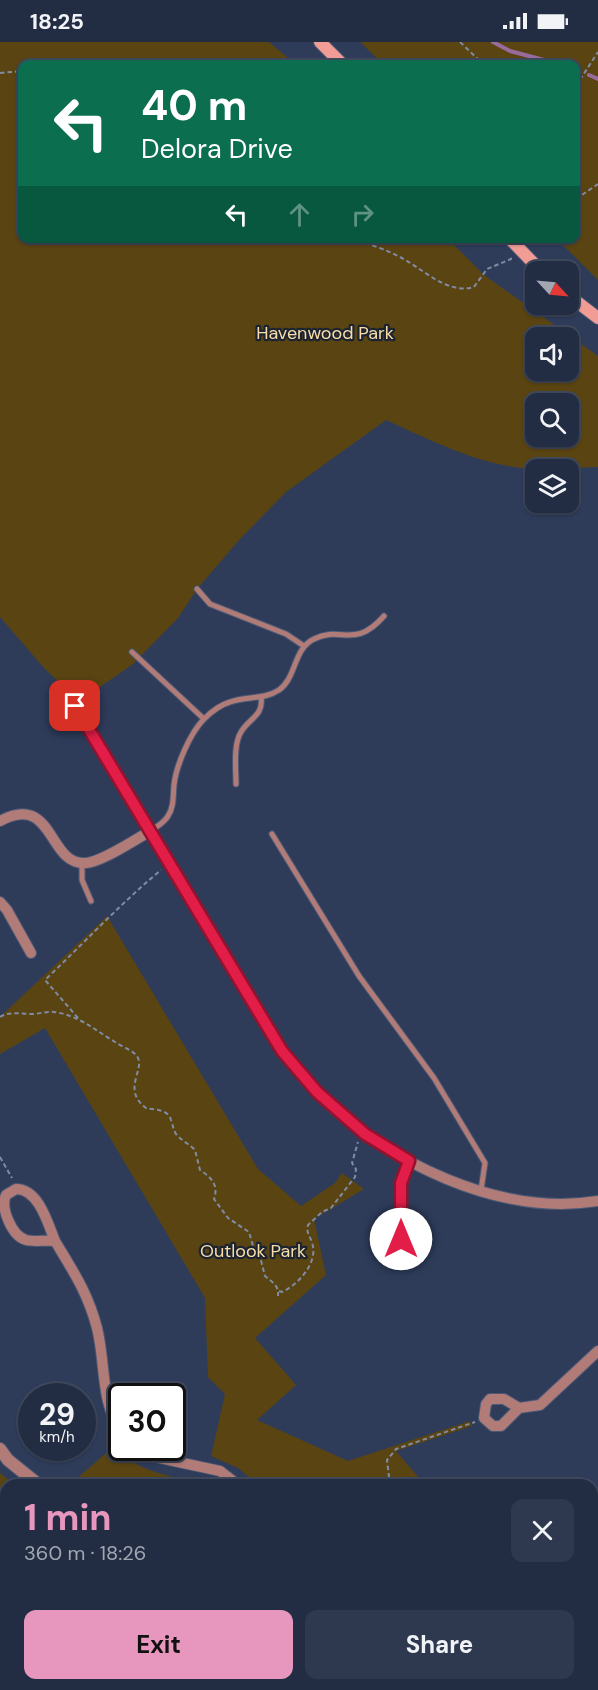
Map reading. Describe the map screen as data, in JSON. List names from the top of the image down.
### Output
{
  "parks": ["Havenwood Park", "Outlook Park"],
  "north": "bottom right",
  "page": {
    "status": "18:25",
    "turn": ["40 m", "Delora Drive"],
    "speed": "29 km/h",
    "limit": "30",
    "heading": ["1 min", "360 m · 18:26"],
    "buttons": ["Exit", "Share"]
  }
}
